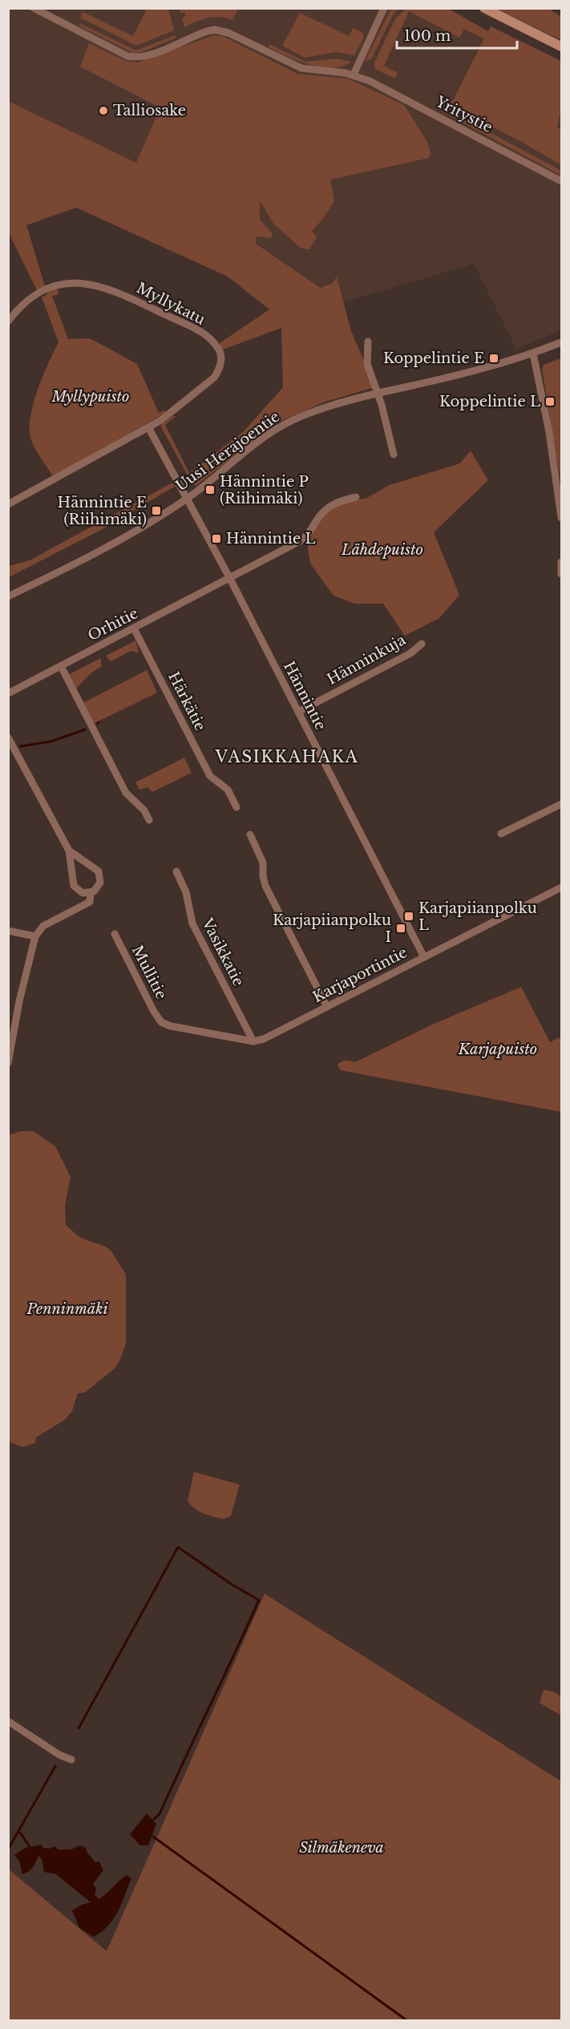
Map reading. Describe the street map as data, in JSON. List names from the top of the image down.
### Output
{
  "streets": {
    "street": [
      "Yritystie",
      "Myllykatu",
      "Uusi Herajoentie",
      "Orhitie",
      "Hänninkuja",
      "Hännintie",
      "Härkätie",
      "Vasikkatie",
      "Mullitie",
      "Karjaportintie"
    ]
  },
  "crossings": [
    ["Uusi Herajoentie", "Hännintie"],
    ["Orhitie", "Hännintie"],
    ["Orhitie", "Härkätie"],
    ["Hänninkuja", "Hännintie"],
    ["Hännintie", "Karjaportintie"],
    ["Vasikkatie", "Mullitie"],
    ["Vasikkatie", "Karjaportintie"],
    ["Mullitie", "Karjaportintie"]
  ],
  "districts": ["VASIKKAHAKA"],
  "parks": [
    "Myllypuisto",
    "Lähdepuisto",
    "Karjapuisto",
    "Penninmäki",
    "Silmäkeneva"
  ],
  "places": {
    "other": ["Talliosake"],
    "transit": [
      "Koppelintie E",
      "Koppelintie L",
      "Hännintie P (Riihimäki)",
      "Hännintie E (Riihimäki)",
      "Hännintie L",
      "Karjapiianpolku L",
      "Karjapiianpolku I"
    ]
  },
  "scale_bar": "100 m"
}
